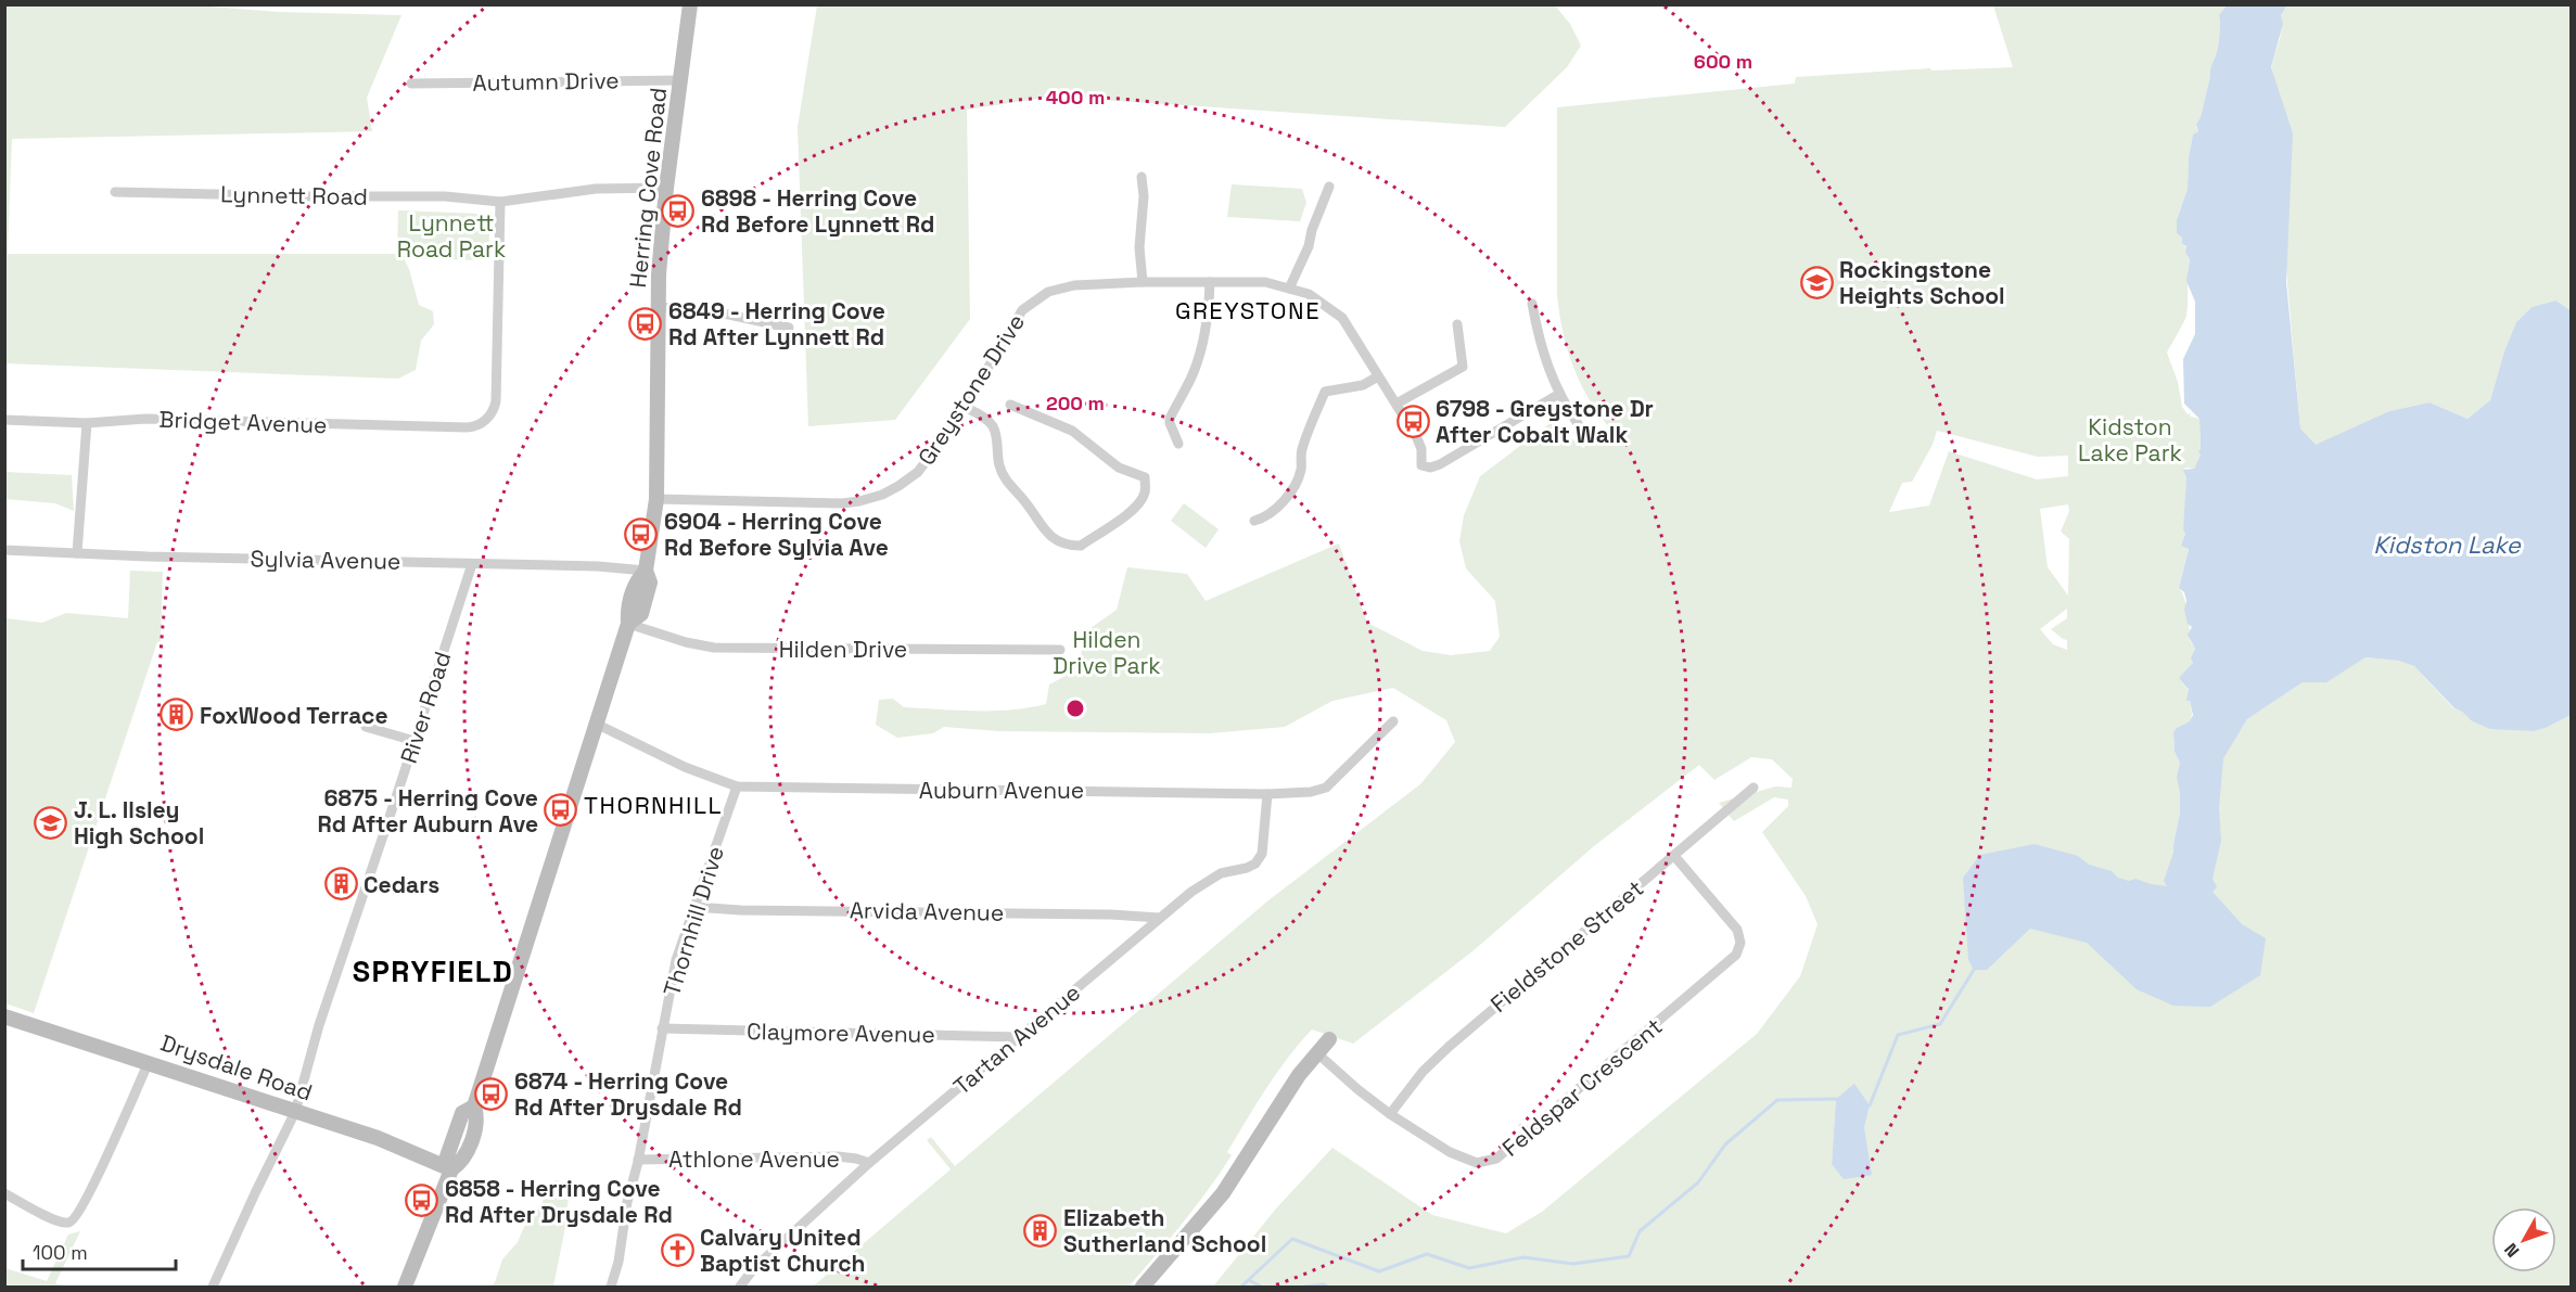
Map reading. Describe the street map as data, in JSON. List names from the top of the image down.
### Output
{
  "streets": {
    "main road": ["Herring Cove Road", "Drysdale Road"],
    "street": [
      "Autumn Drive",
      "Lynnett Road",
      "Greystone Drive",
      "Bridget Avenue",
      "Sylvia Avenue",
      "Hilden Drive",
      "River Road",
      "Auburn Avenue",
      "Arvida Avenue",
      "Thornhill Drive",
      "Fieldstone Street",
      "Claymore Avenue",
      "Tartan Avenue",
      "Feldspar Crescent",
      "Athlone Avenue"
    ]
  },
  "crossings": [
    ["Autumn Drive", "Herring Cove Road"],
    ["Herring Cove Road", "Lynnett Road"],
    ["Herring Cove Road", "Greystone Drive"],
    ["Herring Cove Road", "Sylvia Avenue"],
    ["Herring Cove Road", "Hilden Drive"],
    ["Herring Cove Road", "Auburn Avenue"],
    ["Herring Cove Road", "Drysdale Road"],
    ["Lynnett Road", "Bridget Avenue"],
    ["Sylvia Avenue", "River Road"],
    ["River Road", "Drysdale Road"],
    ["Auburn Avenue", "Thornhill Drive"],
    ["Auburn Avenue", "Tartan Avenue"],
    ["Arvida Avenue", "Thornhill Drive"],
    ["Arvida Avenue", "Tartan Avenue"],
    ["Thornhill Drive", "Claymore Avenue"],
    ["Thornhill Drive", "Athlone Avenue"],
    ["Fieldstone Street", "Feldspar Crescent"],
    ["Claymore Avenue", "Tartan Avenue"],
    ["Tartan Avenue", "Athlone Avenue"]
  ],
  "districts": ["GREYSTONE", "THORNHILL", "SPRYFIELD"],
  "water": ["Kidston Lake"],
  "parks": ["Lynnett Road Park", "Kidston Lake Park", "Hilden Drive Park"],
  "places": {
    "bus stop": [
      "6898 - Herring Cove Rd Before Lynnett Rd",
      "6849 - Herring Cove Rd After Lynnett Rd",
      "6798 - Greystone Dr After Cobalt Walk",
      "6904 - Herring Cove Rd Before Sylvia Ave",
      "6875 - Herring Cove Rd After Auburn Ave",
      "6874 - Herring Cove Rd After Drysdale Rd",
      "6858 - Herring Cove Rd After Drysdale Rd"
    ],
    "school or university": ["Rockingstone Heights School", "J. L. Ilsley High School"],
    "building": ["FoxWood Terrace", "Cedars", "Elizabeth Sutherland School"],
    "church": ["Calvary United Baptist Church"]
  },
  "scale_bar": "100 m",
  "north": "bottom left",
  "rings": ["600 m", "400 m", "200 m"]
}
